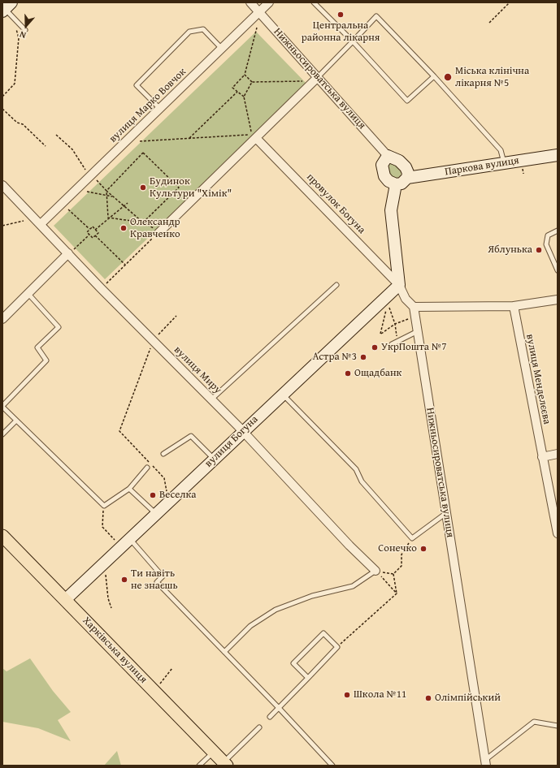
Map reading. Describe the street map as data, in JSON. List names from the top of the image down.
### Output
{
  "streets": {
    "main road": [
      "Нижньосироватська вулиця",
      "Паркова вулиця",
      "вулиця Богуна",
      "Харківська вулиця"
    ],
    "street": [
      "вулиця Марко Вовчок",
      "провулок Богуна",
      "вулиця Миру",
      "вулиця Менделєєва"
    ]
  },
  "crossings": [
    ["Нижньосироватська вулиця", "вулиця Марко Вовчок"],
    ["Нижньосироватська вулиця", "Паркова вулиця"],
    ["вулиця Марко Вовчок", "вулиця Миру"],
    ["провулок Богуна", "вулиця Богуна"],
    ["вулиця Миру", "вулиця Богуна"],
    ["вулиця Богуна", "Харківська вулиця"]
  ],
  "places": [
    "Центральна районна лікарня",
    "Міська клінічна лікарня №5",
    "Будинок Культури \"Хімік\"",
    "Олександр Кравченко",
    "Яблунька",
    "УкрПошта №7",
    "Астра №3",
    "Ощадбанк",
    "Веселка",
    "Сонечко",
    "Ти навіть не знаєшь",
    "Школа №11",
    "Олімпійський"
  ],
  "north": "bottom"
}
